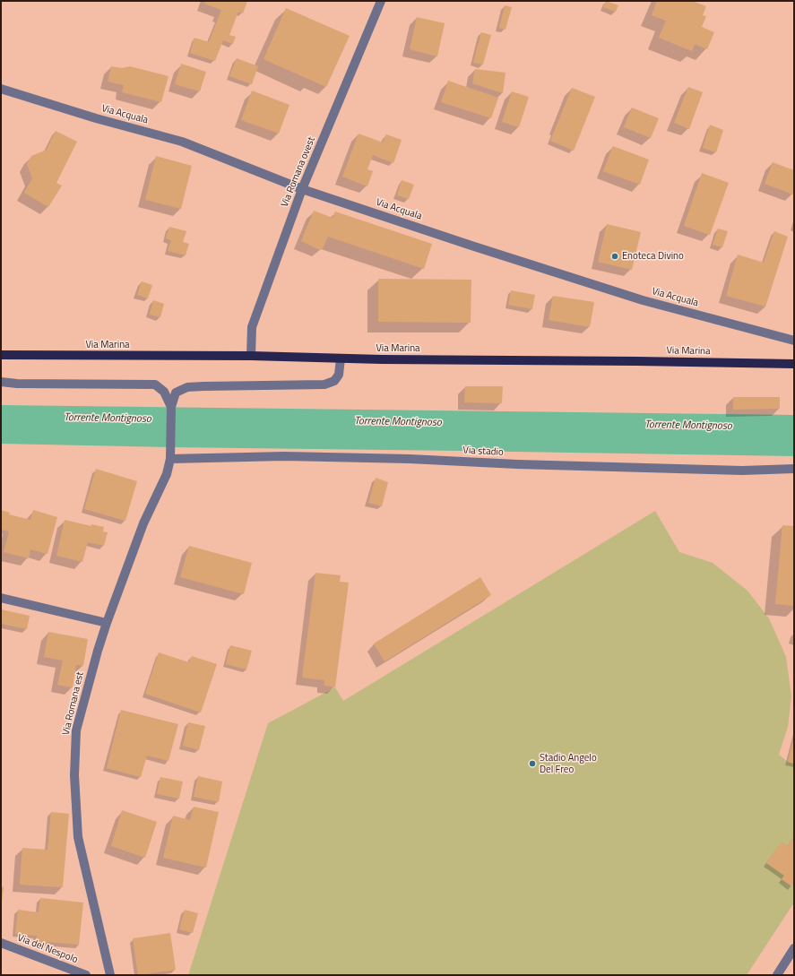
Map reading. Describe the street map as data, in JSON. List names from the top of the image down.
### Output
{
  "streets": {
    "main road": ["Via Marina"],
    "street": [
      "Via Acquala",
      "Via Romana ovest",
      "Via stadio",
      "Via Romana est",
      "Via del Nespolo"
    ]
  },
  "crossings": [
    ["Via Acquala", "Via Romana ovest"],
    ["Via Romana ovest", "Via Marina"],
    ["Via stadio", "Via Romana est"]
  ],
  "water": ["Torrente Montignoso"],
  "places": ["Enoteca Divino", "Stadio Angelo Del Freo"]
}
